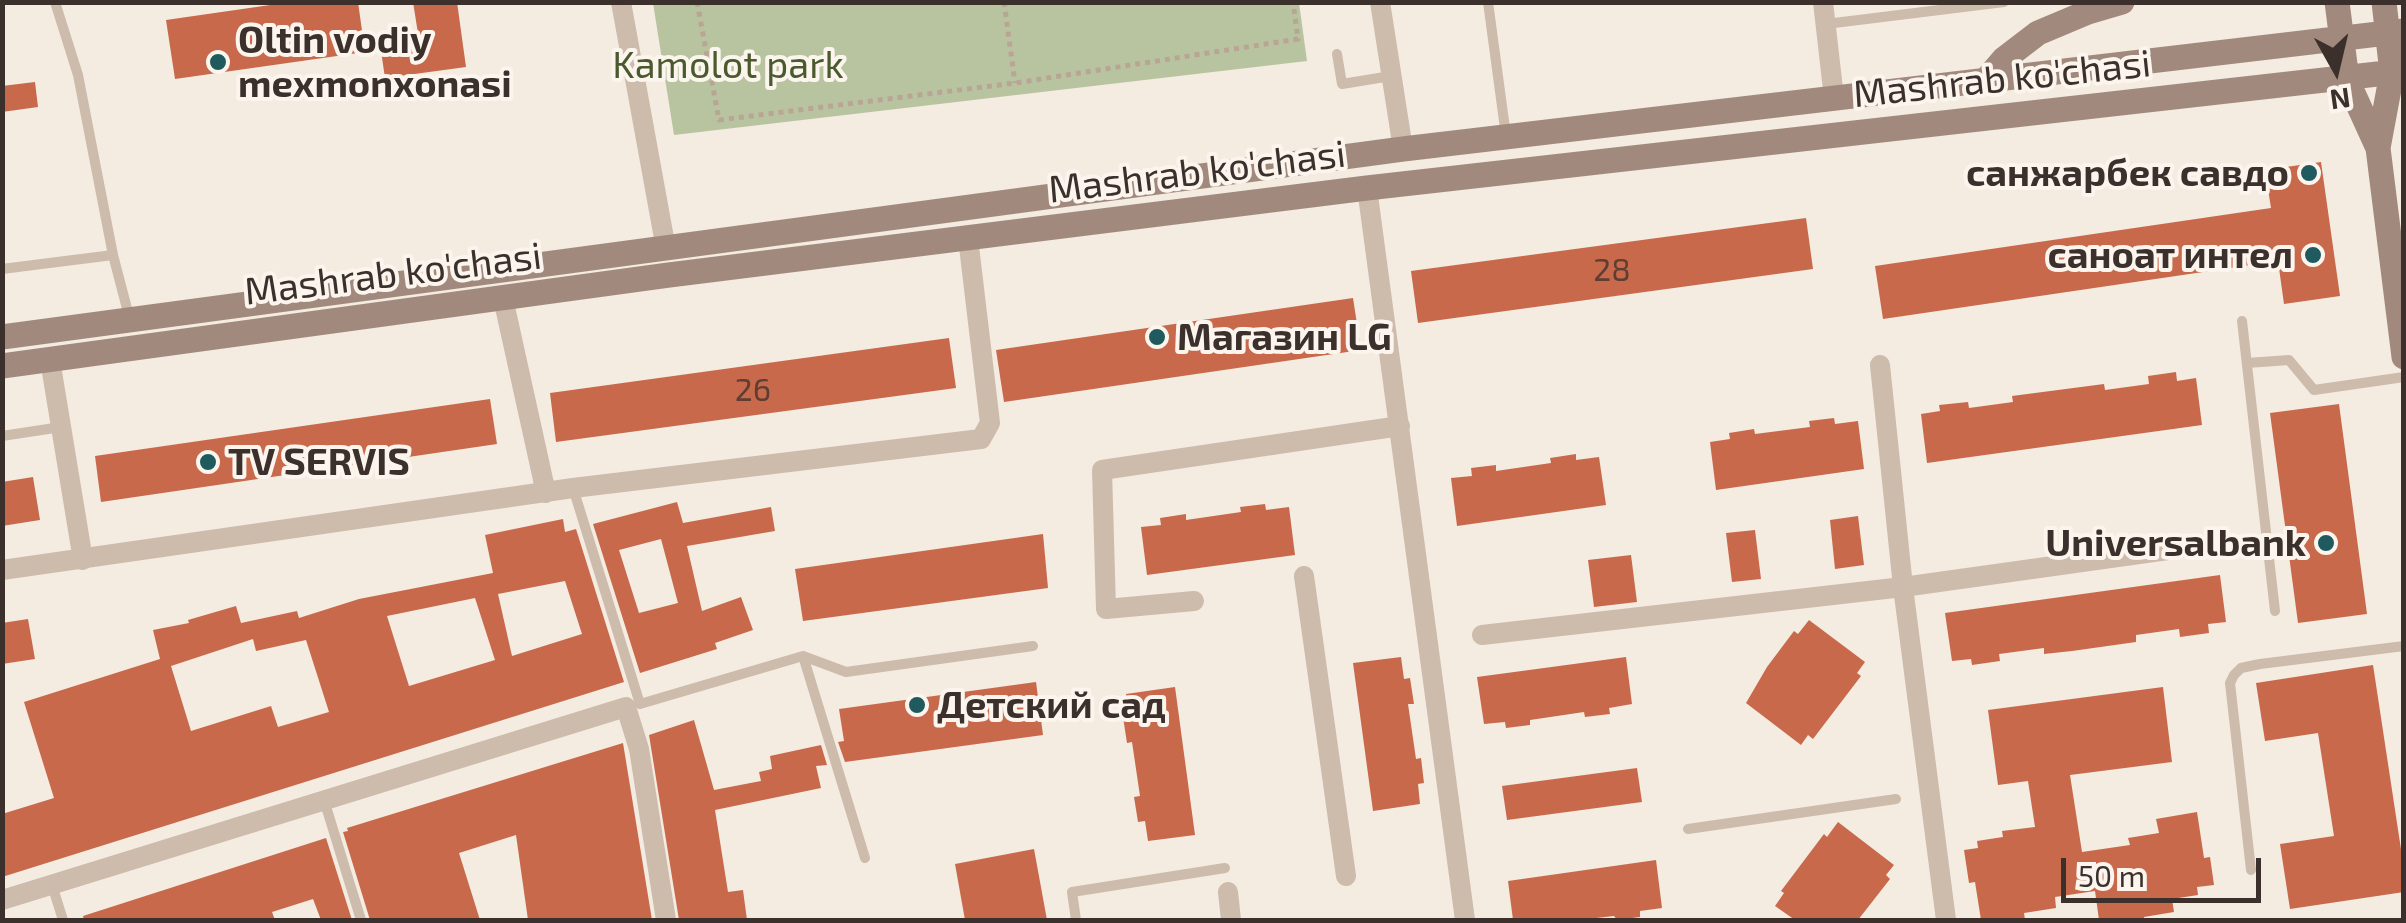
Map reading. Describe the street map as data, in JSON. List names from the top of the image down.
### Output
{
  "streets": {
    "main road": ["Mashrab ko'chasi"]
  },
  "parks": ["Kamolot park"],
  "places": [
    "Oltin vodiy mexmonxonasi",
    "санжарбек савдо",
    "саноат интел",
    "Магазин LG",
    "TV SERVIS",
    "Universalbank",
    "Детский сад"
  ],
  "house_numbers": ["28", "26"],
  "scale_bar": "50 m",
  "north": "bottom"
}
